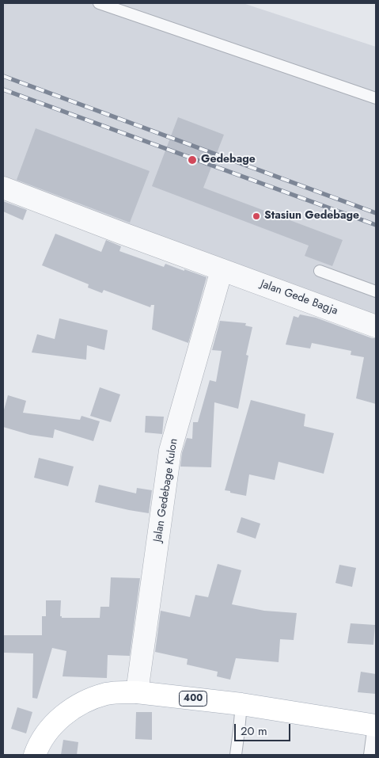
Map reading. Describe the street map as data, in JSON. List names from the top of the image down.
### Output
{
  "streets": {
    "main road": ["400"],
    "street": ["Jalan Gede Bagja", "Jalan Gedebage Kulon"]
  },
  "crossings": [
    ["Jalan Gede Bagja", "Jalan Gedebage Kulon"],
    ["Jalan Gedebage Kulon", "400"]
  ],
  "places": ["Gedebage", "Stasiun Gedebage"],
  "scale_bar": "20 m"
}
